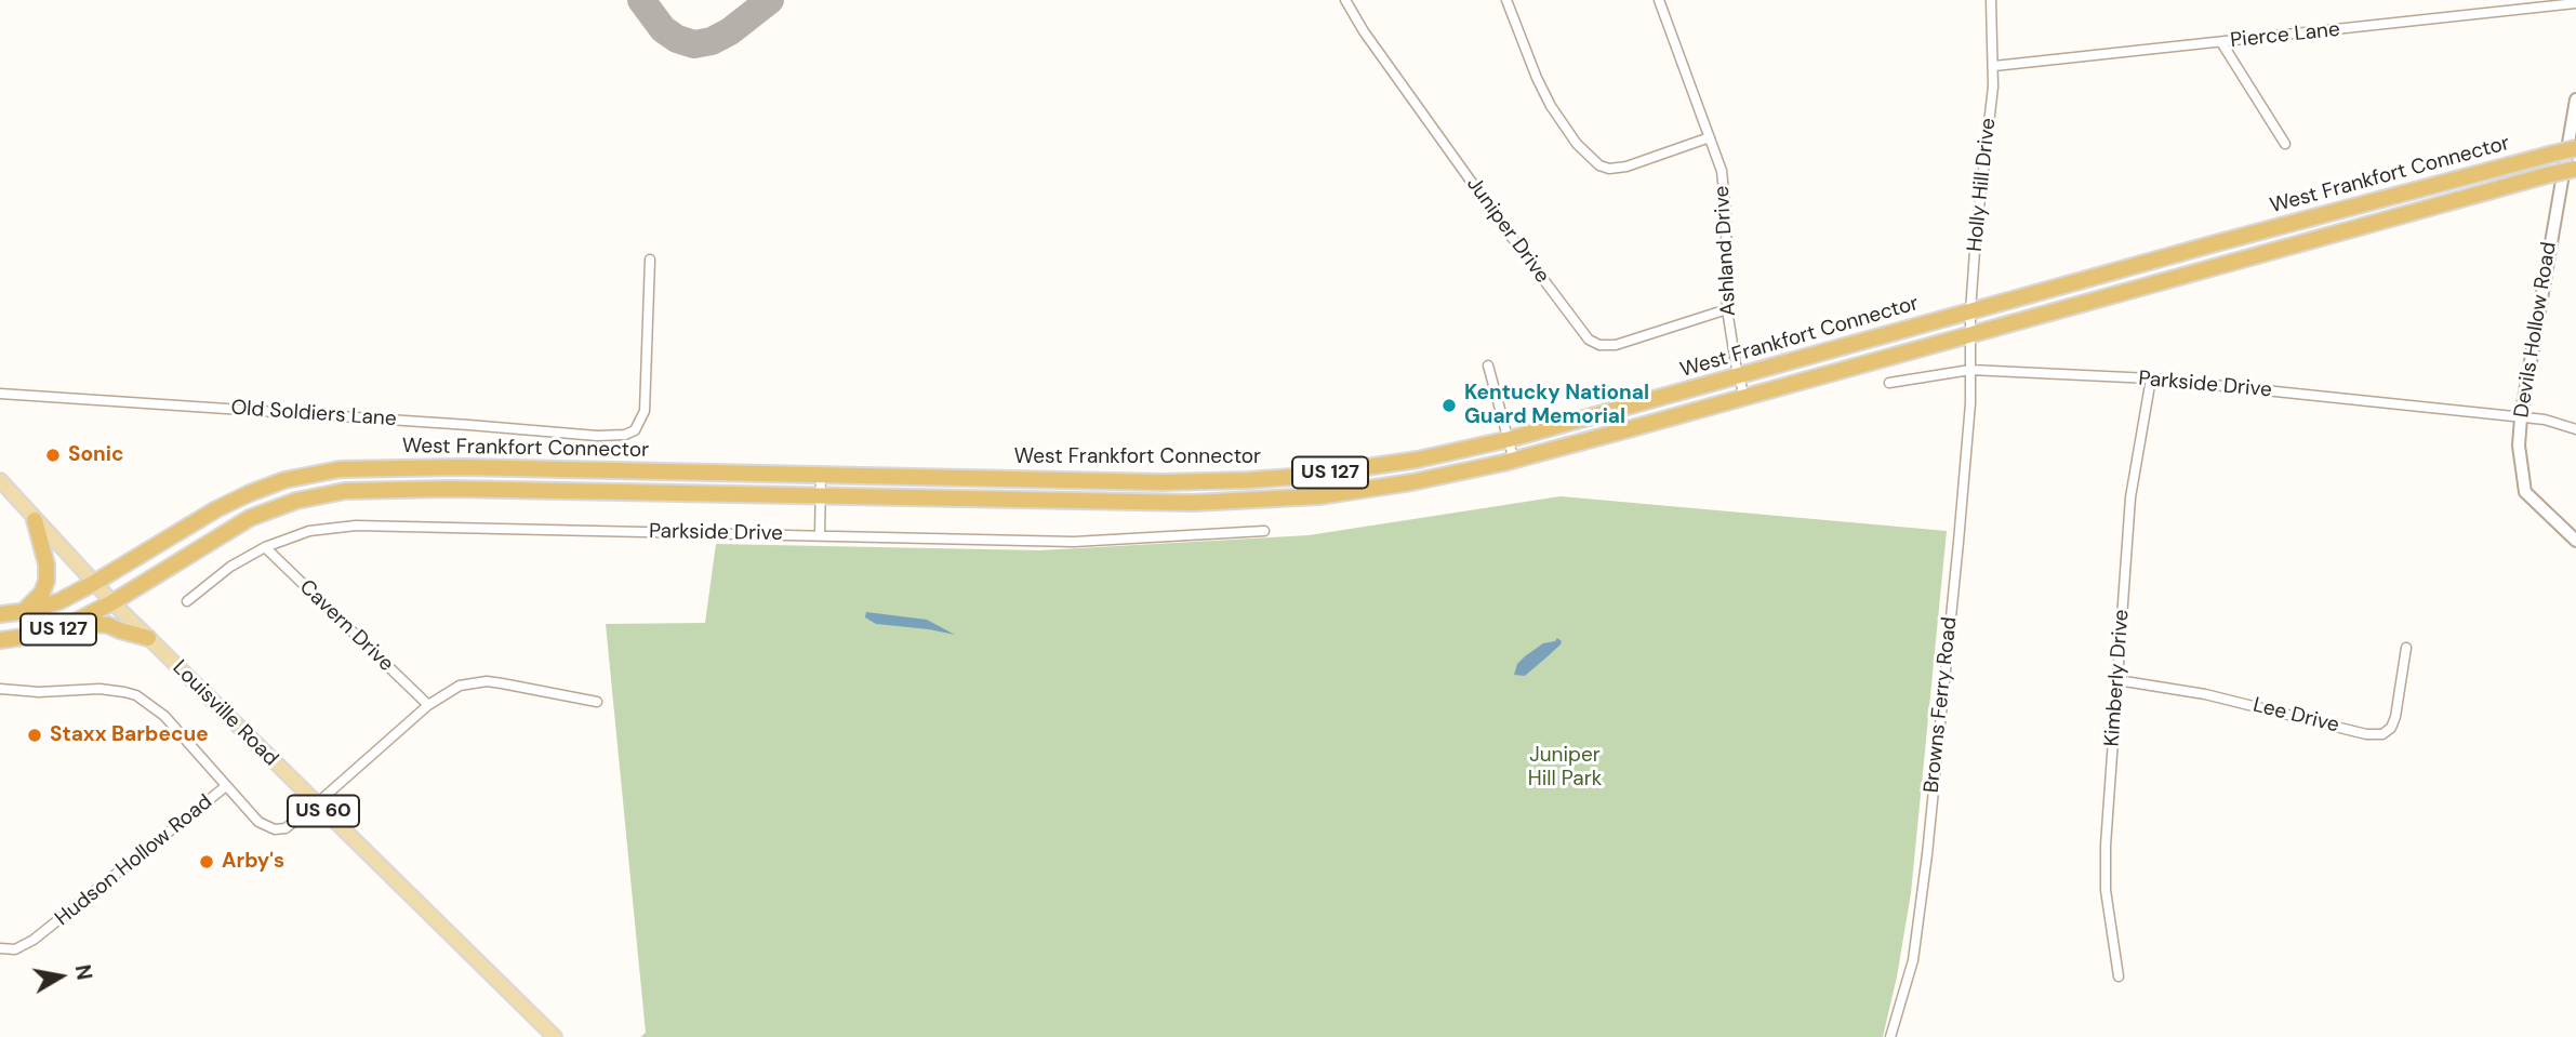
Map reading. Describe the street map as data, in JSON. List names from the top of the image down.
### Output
{
  "streets": {
    "highway": ["West Frankfort Connector", "US 127"],
    "main road": ["Devils Hollow Road", "Louisville Road", "US 60"],
    "street": [
      "Pierce Lane",
      "Holly Hill Drive",
      "Juniper Drive",
      "Ashland Drive",
      "Parkside Drive",
      "Old Soldiers Lane",
      "Cavern Drive",
      "Kimberly Drive",
      "Browns Ferry Road",
      "Lee Drive",
      "Hudson Hollow Road"
    ]
  },
  "crossings": [
    ["Pierce Lane", "Holly Hill Drive"],
    ["West Frankfort Connector", "Holly Hill Drive"],
    ["West Frankfort Connector", "Ashland Drive"],
    ["West Frankfort Connector", "US 127"],
    ["West Frankfort Connector", "Louisville Road"],
    ["Holly Hill Drive", "Parkside Drive"],
    ["Holly Hill Drive", "Browns Ferry Road"],
    ["Juniper Drive", "Ashland Drive"],
    ["Devils Hollow Road", "Parkside Drive"],
    ["Parkside Drive", "Cavern Drive"],
    ["Parkside Drive", "Kimberly Drive"],
    ["Parkside Drive", "Browns Ferry Road"],
    ["US 127", "Louisville Road"],
    ["Kimberly Drive", "Lee Drive"]
  ],
  "parks": ["Juniper Hill Park"],
  "places": [
    "Kentucky National Guard Memorial",
    "Sonic",
    "Staxx Barbecue",
    "Arby's"
  ],
  "north": "right"
}
